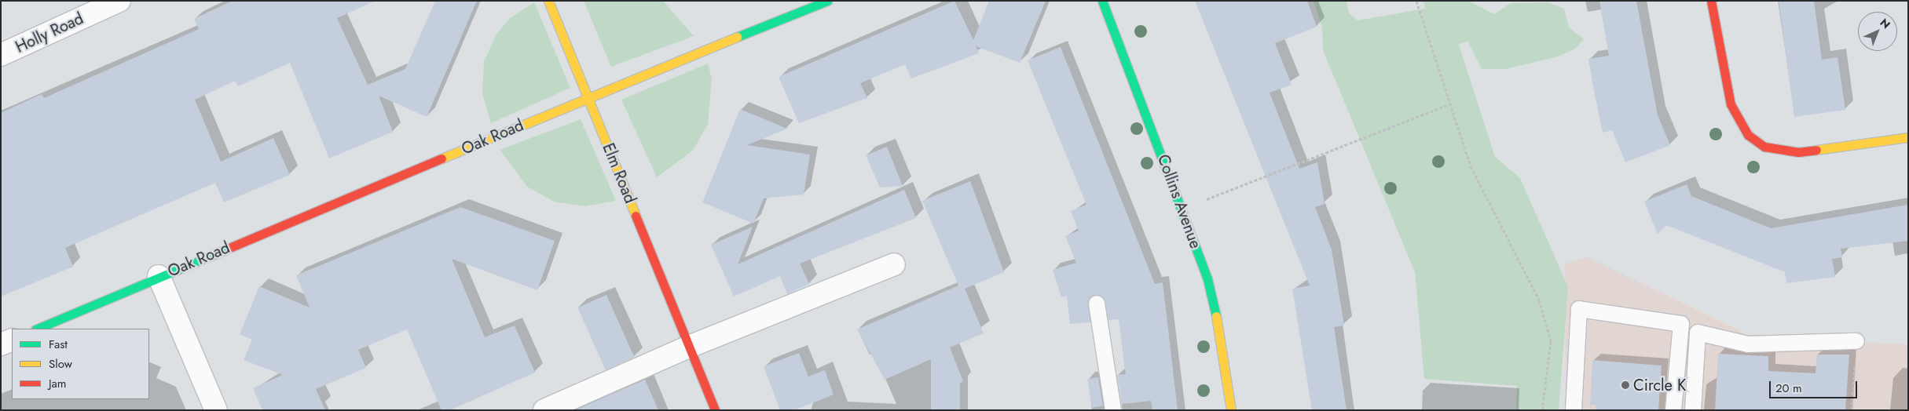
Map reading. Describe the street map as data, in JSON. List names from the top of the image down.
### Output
{
  "streets": {
    "street": [
      "Holly Road",
      "Oak Road",
      "Elm Road",
      "Collins Avenue"
    ]
  },
  "crossings": [
    ["Oak Road", "Elm Road"]
  ],
  "places": ["Circle K"],
  "legend": ["Fast", "Slow", "Jam"],
  "scale_bar": "20 m",
  "north": "top right"
}
